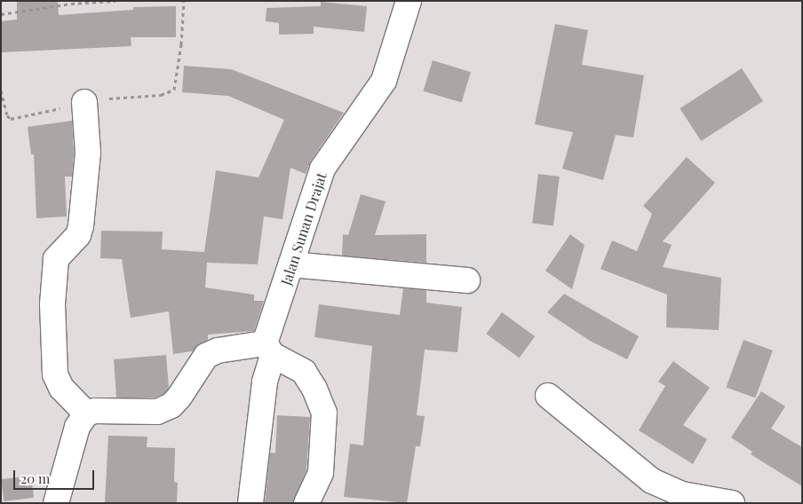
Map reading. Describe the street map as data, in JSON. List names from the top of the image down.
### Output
{
  "streets": {
    "street": ["Jalan Sunan Drajat"]
  },
  "scale_bar": "20 m"
}
